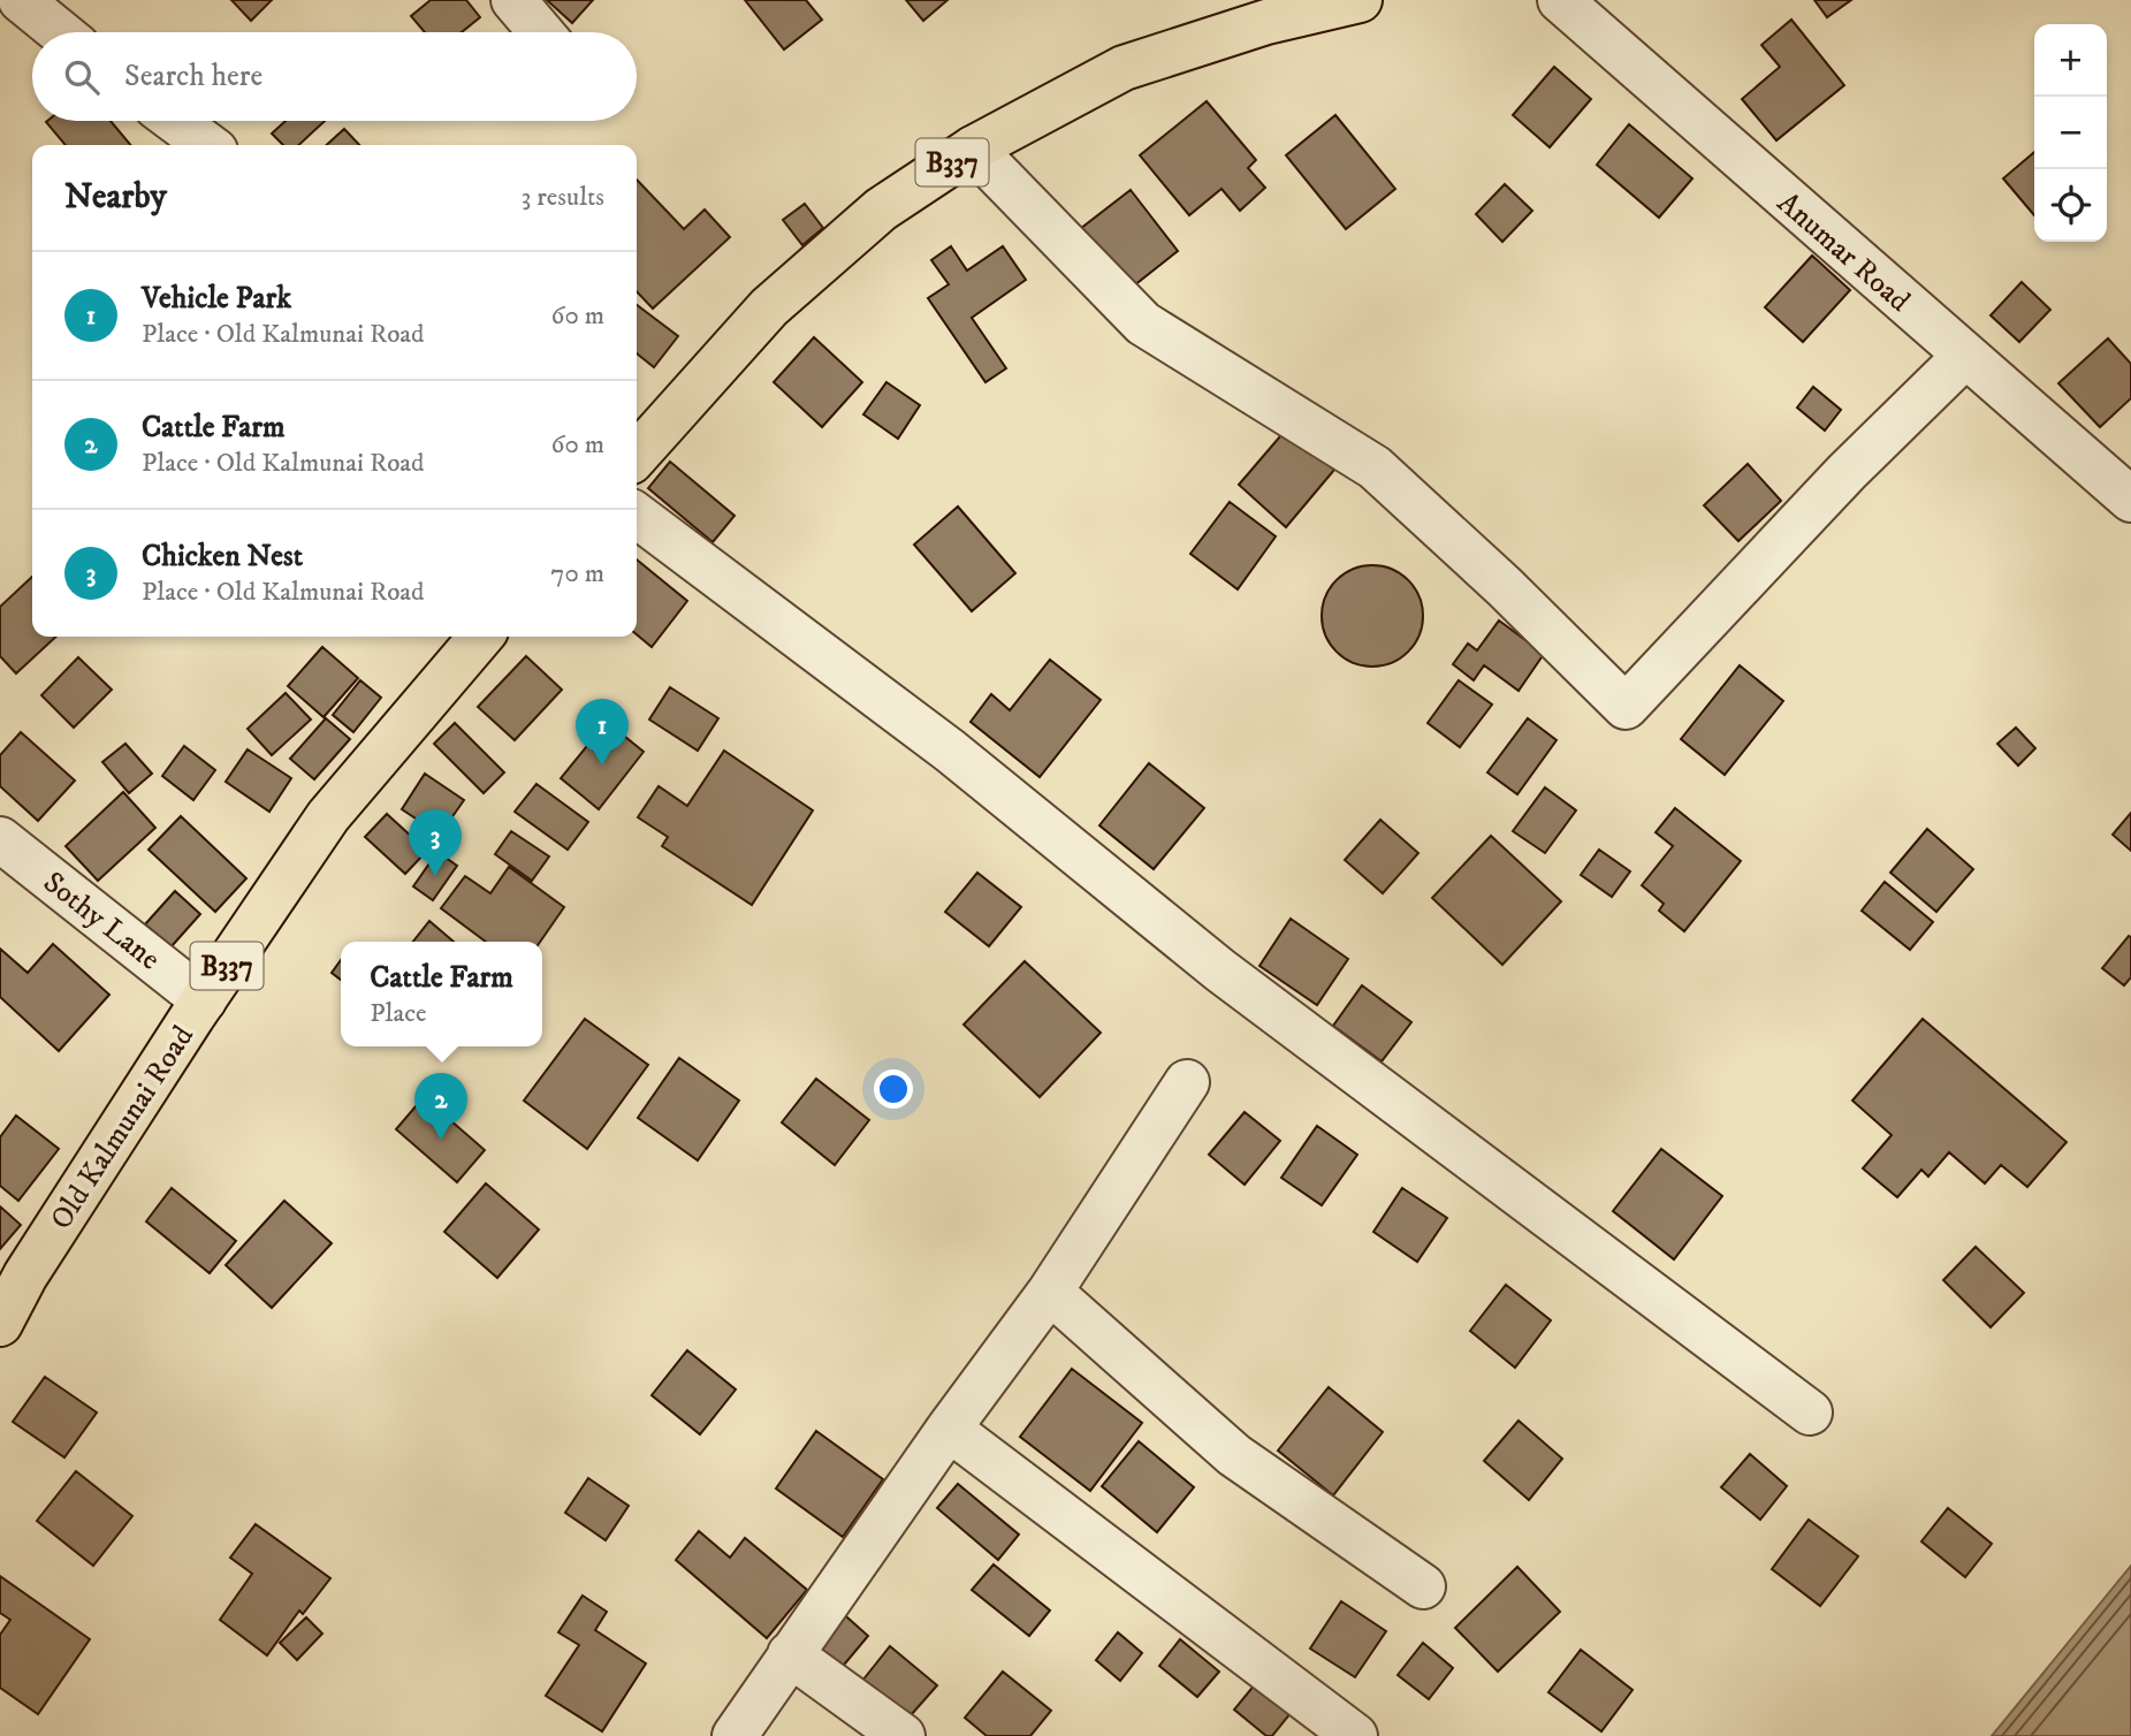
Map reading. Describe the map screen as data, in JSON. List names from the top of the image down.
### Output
{
  "streets": {
    "main road": ["B337", "Old Kalmunai Road"],
    "street": ["Anumar Road", "Sothy Lane"]
  },
  "crossings": [
    ["Sothy Lane", "Old Kalmunai Road"]
  ],
  "page": {
    "map_buttons": ["+", "−"],
    "search": "Search here",
    "heading": ["Nearby", "3 results"],
    "list": [
      {
        "mark": "1",
        "name": "Vehicle Park",
        "note": "Place · Old Kalmunai Road",
        "value": "60 m"
      },
      {
        "mark": "2",
        "name": "Cattle Farm",
        "note": "Place · Old Kalmunai Road",
        "value": "60 m"
      },
      {
        "mark": "3",
        "name": "Chicken Nest",
        "note": "Place · Old Kalmunai Road",
        "value": "70 m"
      }
    ],
    "pins": ["1", "3", "2"],
    "popup": ["Cattle Farm", "Place"]
  }
}
